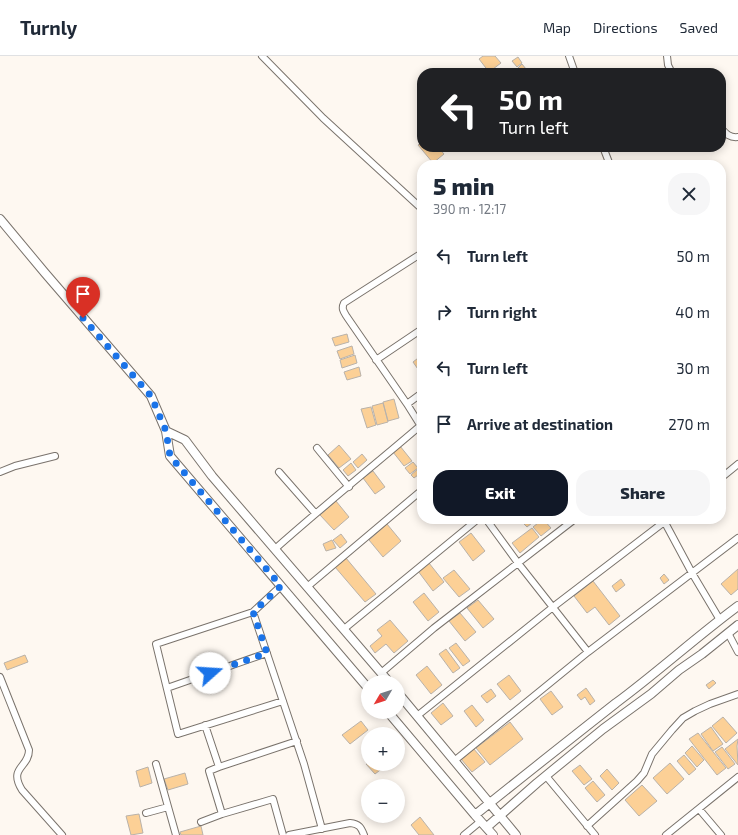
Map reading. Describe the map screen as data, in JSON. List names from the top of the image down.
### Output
{
  "north": "bottom left",
  "page": {
    "header": "Turnly",
    "nav": ["Map", "Directions", "Saved"],
    "turn": ["50 m", "Turn left"],
    "heading": ["5 min", "390 m · 12:17"],
    "list": [
      {
        "name": "Turn left",
        "value": "50 m"
      },
      {
        "name": "Turn right",
        "value": "40 m"
      },
      {
        "name": "Turn left",
        "value": "30 m"
      },
      {
        "name": "Arrive at destination",
        "value": "270 m"
      }
    ],
    "buttons": ["Exit", "Share"],
    "map_buttons": ["+", "−"]
  }
}
